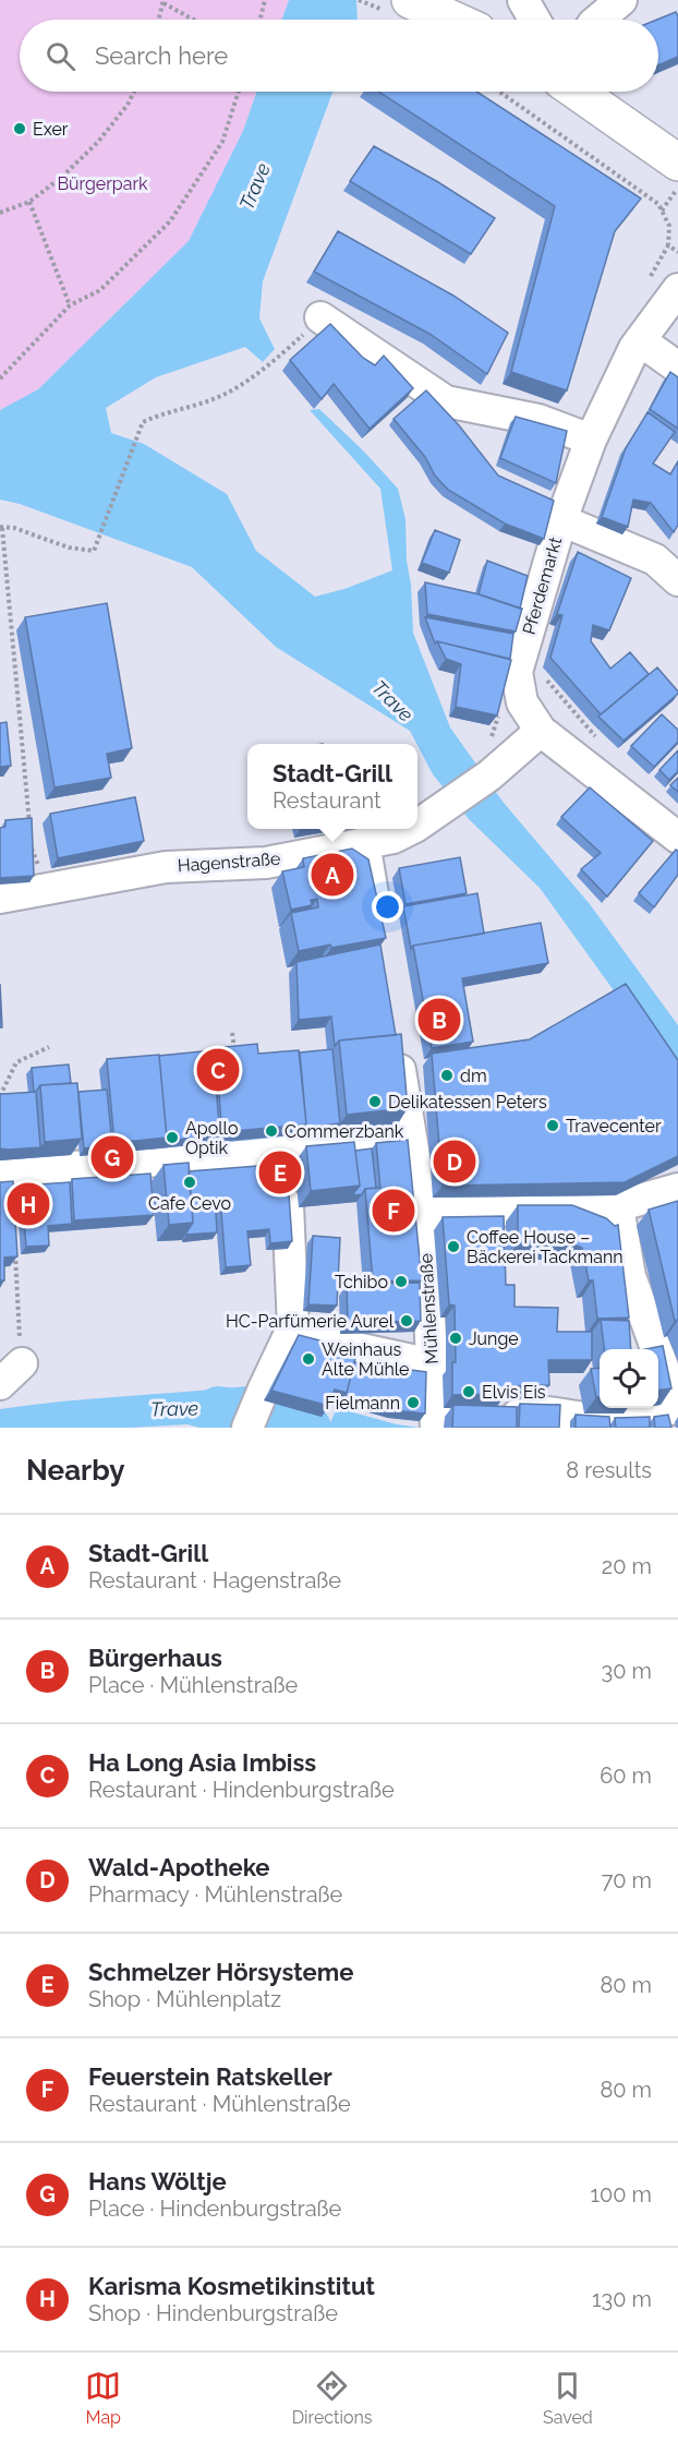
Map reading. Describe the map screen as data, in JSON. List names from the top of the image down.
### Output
{
  "streets": {
    "street": ["Pferdemarkt", "Hagenstraße", "Mühlenstraße"]
  },
  "crossings": [
    ["Pferdemarkt", "Hagenstraße"]
  ],
  "water": ["Trave"],
  "parks": ["Bürgerpark"],
  "places": [
    "Exer",
    "dm",
    "Delikatessen Peters",
    "Travecenter",
    "Commerzbank",
    "Apollo Optik",
    "Cafe Cevo",
    "Coffee House – Bäckerei Tackmann",
    "Tchibo",
    "HC-Parfümerie Aurel",
    "Junge",
    "Weinhaus Alte Mühle",
    "Elvis Eis",
    "Fielmann"
  ],
  "page": {
    "search": "Search here",
    "popup": ["Stadt-Grill", "Restaurant"],
    "pins": [
      "A",
      "B",
      "C",
      "G",
      "D",
      "E",
      "H",
      "F"
    ],
    "heading": ["Nearby", "8 results"],
    "list": [
      {
        "mark": "A",
        "name": "Stadt-Grill",
        "note": "Restaurant · Hagenstraße",
        "value": "20 m"
      },
      {
        "mark": "B",
        "name": "Bürgerhaus",
        "note": "Place · Mühlenstraße",
        "value": "30 m"
      },
      {
        "mark": "C",
        "name": "Ha Long Asia Imbiss",
        "note": "Restaurant · Hindenburgstraße",
        "value": "60 m"
      },
      {
        "mark": "D",
        "name": "Wald-Apotheke",
        "note": "Pharmacy · Mühlenstraße",
        "value": "70 m"
      },
      {
        "mark": "E",
        "name": "Schmelzer Hörsysteme",
        "note": "Shop · Mühlenplatz",
        "value": "80 m"
      },
      {
        "mark": "F",
        "name": "Feuerstein Ratskeller",
        "note": "Restaurant · Mühlenstraße",
        "value": "80 m"
      },
      {
        "mark": "G",
        "name": "Hans Wöltje",
        "note": "Place · Hindenburgstraße",
        "value": "100 m"
      },
      {
        "mark": "H",
        "name": "Karisma Kosmetikinstitut",
        "note": "Shop · Hindenburgstraße",
        "value": "130 m"
      }
    ],
    "nav": ["Map", "Directions", "Saved"]
  }
}
